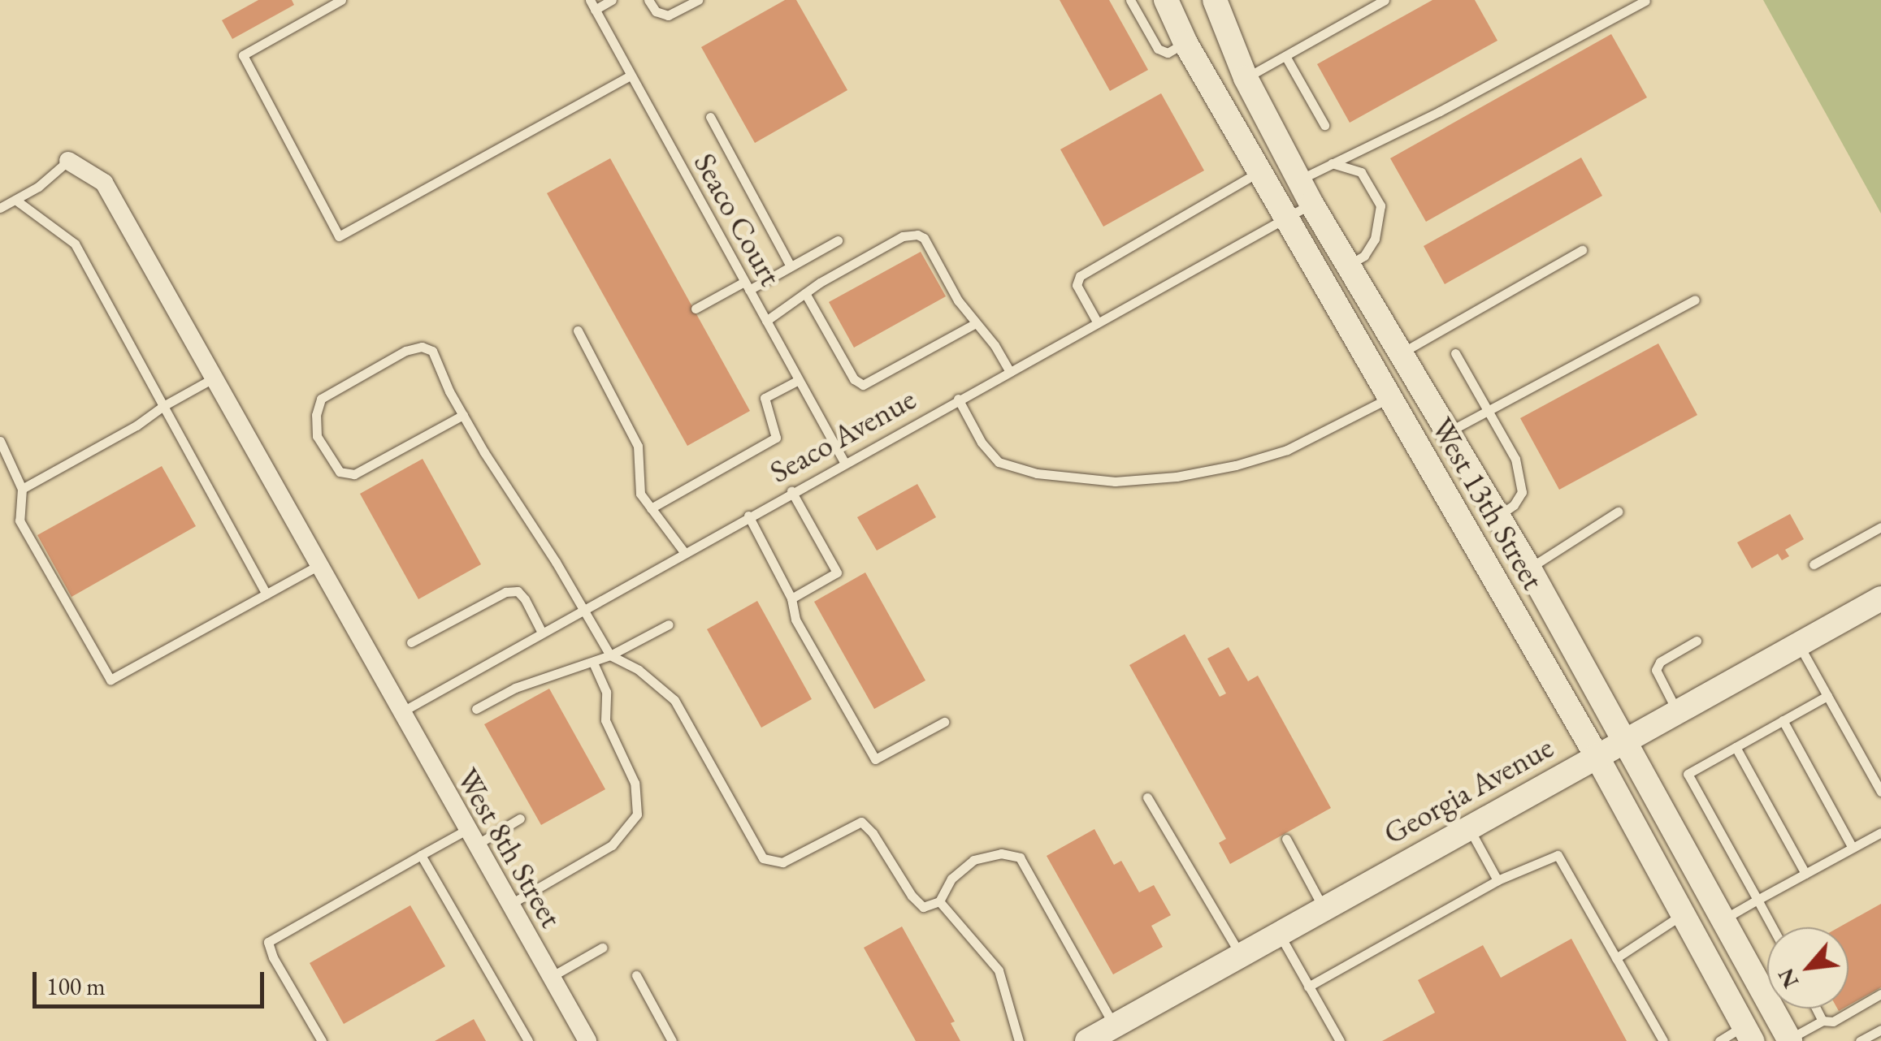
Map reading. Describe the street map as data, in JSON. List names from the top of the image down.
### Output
{
  "streets": {
    "main road": ["West 13th Street", "Georgia Avenue"],
    "street": ["West 8th Street"],
    "lane": ["Seaco Court", "Seaco Avenue"]
  },
  "crossings": [
    ["Seaco Court", "Seaco Avenue"],
    ["Seaco Avenue", "West 13th Street"],
    ["Seaco Avenue", "West 8th Street"],
    ["West 13th Street", "Georgia Avenue"]
  ],
  "scale_bar": "100 m",
  "north": "bottom left"
}
